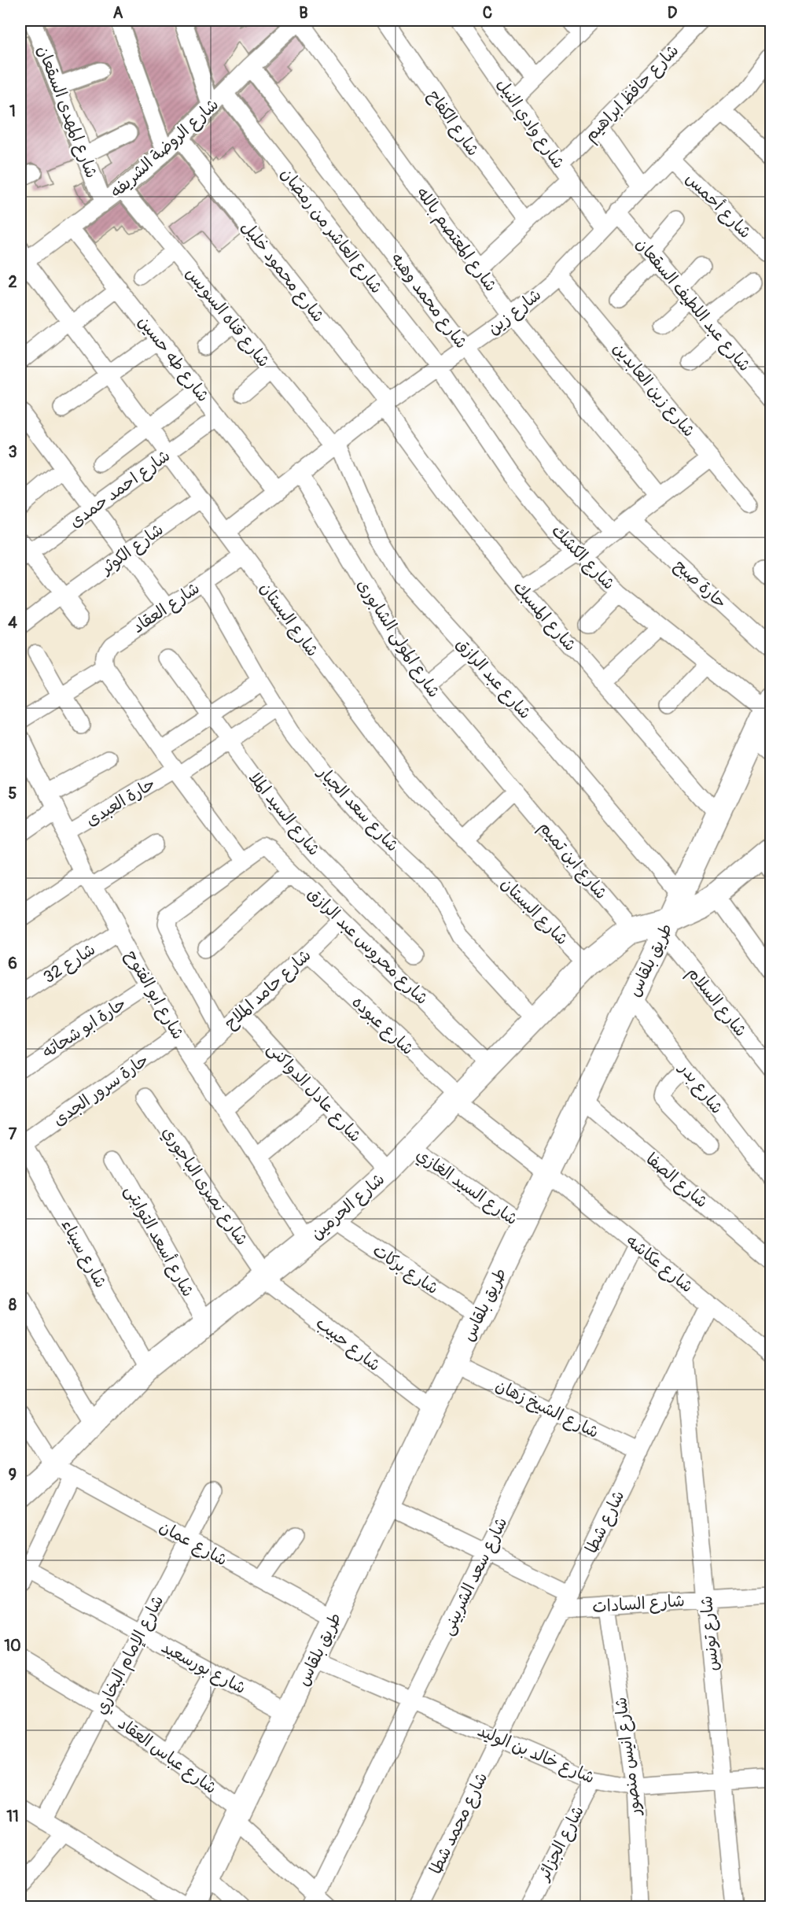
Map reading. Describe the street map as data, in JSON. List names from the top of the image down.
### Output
{
  "streets": {
    "main road": ["طريق بلقاس", "شارع الحرمين"],
    "street": [
      "شارع حافظ ابراهيم",
      "شارع المهدى السقعان",
      "شارع الكفاح",
      "شارع وادي النيل",
      "شارع الروضة الشريفه",
      "شارع أحمس",
      "شارع العاشر من رمضان",
      "شارع المعتصم بالله",
      "شارع محمود خليل",
      "شارع محمد وهبه",
      "شارع عبد اللطيف السقعان",
      "شارع زين",
      "شارع قناه السويس",
      "شارع طه حسين",
      "شارع زين العابدين",
      "شارع احمد حمدى",
      "شارع الكوثر",
      "شارع الكشك",
      "حارة صبح",
      "شارع العقاد",
      "شارع المسبك",
      "شارع البستان",
      "شارع المولى الشابورى",
      "شارع عبد الرازق",
      "حارة العبدى",
      "شارع سعد الجيار",
      "شارع السيد الملا",
      "شارع ابن تميم",
      "شارع محروس عبد الرازق",
      "شارع 32",
      "شارع حامد الملاح",
      "شارع ابو الفتوح",
      "شارع السلام",
      "شارع عبوده",
      "حارة ابو شحاته",
      "شارع بدر",
      "حارة سرور الجدى",
      "شارع عادل الدواكنى",
      "شارع الصفا",
      "شارع نصرى الباجوري",
      "شارع السيد الغازي",
      "شارع أسعد التوابتى",
      "شارع سيناء",
      "شارع عكاشه",
      "شارع بركات",
      "شارع حبيب",
      "شارع الشيخ زهان",
      "شارع شطا",
      "شارع عمان",
      "شارع سعد الشربينى",
      "شارع السادات",
      "شارع تونس",
      "شارع الإمام البخاري",
      "شارع بورسعيد",
      "شارع خالد بن الوليد",
      "شارع عباس العقاد",
      "شارع انيس منصور",
      "شارع محمد شطا",
      "شارع الجزائر"
    ]
  },
  "crossings": [
    ["شارع حافظ ابراهيم", "شارع وادي النيل"],
    ["شارع المهدى السقعان", "شارع الروضة الشريفه"],
    ["شارع وادي النيل", "شارع زين"],
    ["شارع الروضة الشريفه", "شارع العاشر من رمضان"],
    ["شارع الروضة الشريفه", "شارع المعتصم بالله"],
    ["شارع الروضة الشريفه", "شارع محمود خليل"],
    ["شارع الروضة الشريفه", "شارع محمد وهبه"],
    ["شارع الروضة الشريفه", "شارع قناه السويس"],
    ["شارع الروضة الشريفه", "شارع طه حسين"],
    ["شارع الروضة الشريفه", "شارع البستان"],
    ["شارع أحمس", "شارع زين"],
    ["شارع العاشر من رمضان", "شارع زين"],
    ["شارع العاشر من رمضان", "شارع الكشك"],
    ["شارع المعتصم بالله", "شارع زين"],
    ["شارع محمود خليل", "شارع زين"],
    ["شارع محمود خليل", "شارع المسبك"],
    ["شارع محمد وهبه", "شارع زين"],
    ["شارع عبد اللطيف السقعان", "شارع زين"],
    ["شارع زين", "شارع قناه السويس"],
    ["شارع زين", "شارع طه حسين"],
    ["شارع زين", "شارع زين العابدين"],
    ["شارع زين", "شارع الكشك"],
    ["شارع زين", "شارع المسبك"],
    ["شارع زين", "شارع البستان"],
    ["شارع زين", "شارع المولى الشابورى"],
    ["شارع زين", "شارع عبد الرازق"],
    ["شارع قناه السويس", "شارع عبد الرازق"],
    ["شارع طه حسين", "شارع احمد حمدى"],
    ["شارع احمد حمدى", "شارع البستان"],
    ["شارع الكوثر", "شارع البستان"],
    ["شارع الكشك", "طريق بلقاس"],
    ["شارع العقاد", "شارع البستان"],
    ["شارع العقاد", "شارع سعد الجيار"],
    ["شارع المسبك", "طريق بلقاس"],
    ["شارع البستان", "شارع الحرمين"],
    ["شارع المولى الشابورى", "شارع ابن تميم"],
    ["شارع عبد الرازق", "طريق بلقاس"],
    ["حارة العبدى", "شارع سعد الجيار"],
    ["حارة العبدى", "شارع السيد الملا"],
    ["حارة العبدى", "شارع ابو الفتوح"],
    ["شارع سعد الجيار", "شارع الحرمين"],
    ["شارع ابن تميم", "شارع الحرمين"],
    ["شارع محروس عبد الرازق", "شارع حامد الملاح"],
    ["شارع محروس عبد الرازق", "شارع الحرمين"],
    ["طريق بلقاس", "شارع السلام"],
    ["طريق بلقاس", "شارع عبوده"],
    ["طريق بلقاس", "شارع بدر"],
    ["طريق بلقاس", "شارع الصفا"],
    ["طريق بلقاس", "شارع السيد الغازي"],
    ["طريق بلقاس", "شارع الحرمين"],
    ["طريق بلقاس", "شارع عكاشه"],
    ["طريق بلقاس", "شارع بركات"],
    ["طريق بلقاس", "شارع حبيب"],
    ["طريق بلقاس", "شارع الشيخ زهان"],
    ["طريق بلقاس", "شارع عمان"],
    ["طريق بلقاس", "شارع السادات"],
    ["طريق بلقاس", "شارع بورسعيد"],
    ["طريق بلقاس", "شارع خالد بن الوليد"],
    ["طريق بلقاس", "شارع عباس العقاد"],
    ["شارع 32", "شارع ابو الفتوح"],
    ["شارع حامد الملاح", "شارع ابو الفتوح"],
    ["شارع حامد الملاح", "شارع عبوده"],
    ["شارع حامد الملاح", "شارع عادل الدواكنى"],
    ["شارع ابو الفتوح", "حارة ابو شحاته"],
    ["شارع ابو الفتوح", "حارة سرور الجدى"],
    ["شارع ابو الفتوح", "شارع الحرمين"],
    ["شارع السلام", "شارع الحرمين"],
    ["شارع عبوده", "شارع الحرمين"],
    ["شارع عبوده", "شارع عكاشه"],
    ["حارة سرور الجدى", "شارع سيناء"],
    ["شارع عادل الدواكنى", "شارع الحرمين"],
    ["شارع نصرى الباجوري", "شارع الحرمين"],
    ["شارع نصرى الباجوري", "شارع حبيب"],
    ["شارع السيد الغازي", "شارع الحرمين"],
    ["شارع الحرمين", "شارع أسعد التوابتى"],
    ["شارع الحرمين", "شارع سيناء"],
    ["شارع الحرمين", "شارع بركات"],
    ["شارع الحرمين", "شارع حبيب"],
    ["شارع الحرمين", "شارع عمان"],
    ["شارع عكاشه", "شارع شطا"],
    ["شارع عكاشه", "شارع سعد الشربينى"],
    ["شارع الشيخ زهان", "شارع شطا"],
    ["شارع الشيخ زهان", "شارع سعد الشربينى"],
    ["شارع شطا", "شارع السادات"],
    ["شارع شطا", "شارع تونس"],
    ["شارع شطا", "شارع خالد بن الوليد"],
    ["شارع شطا", "شارع محمد شطا"],
    ["شارع عمان", "شارع الإمام البخاري"],
    ["شارع سعد الشربينى", "شارع السادات"],
    ["شارع سعد الشربينى", "شارع خالد بن الوليد"],
    ["شارع سعد الشربينى", "شارع عباس العقاد"],
    ["شارع السادات", "شارع تونس"],
    ["شارع السادات", "شارع انيس منصور"],
    ["شارع تونس", "شارع خالد بن الوليد"],
    ["شارع الإمام البخاري", "شارع بورسعيد"],
    ["شارع الإمام البخاري", "شارع عباس العقاد"],
    ["شارع خالد بن الوليد", "شارع انيس منصور"],
    ["شارع خالد بن الوليد", "شارع محمد شطا"],
    ["شارع خالد بن الوليد", "شارع الجزائر"]
  ],
  "grid": {
    "columns": [
      "A",
      "B",
      "C",
      "D"
    ],
    "rows": [
      "1",
      "2",
      "3",
      "4",
      "5",
      "6",
      "7",
      "8",
      "9",
      "10",
      "11"
    ]
  }
}
